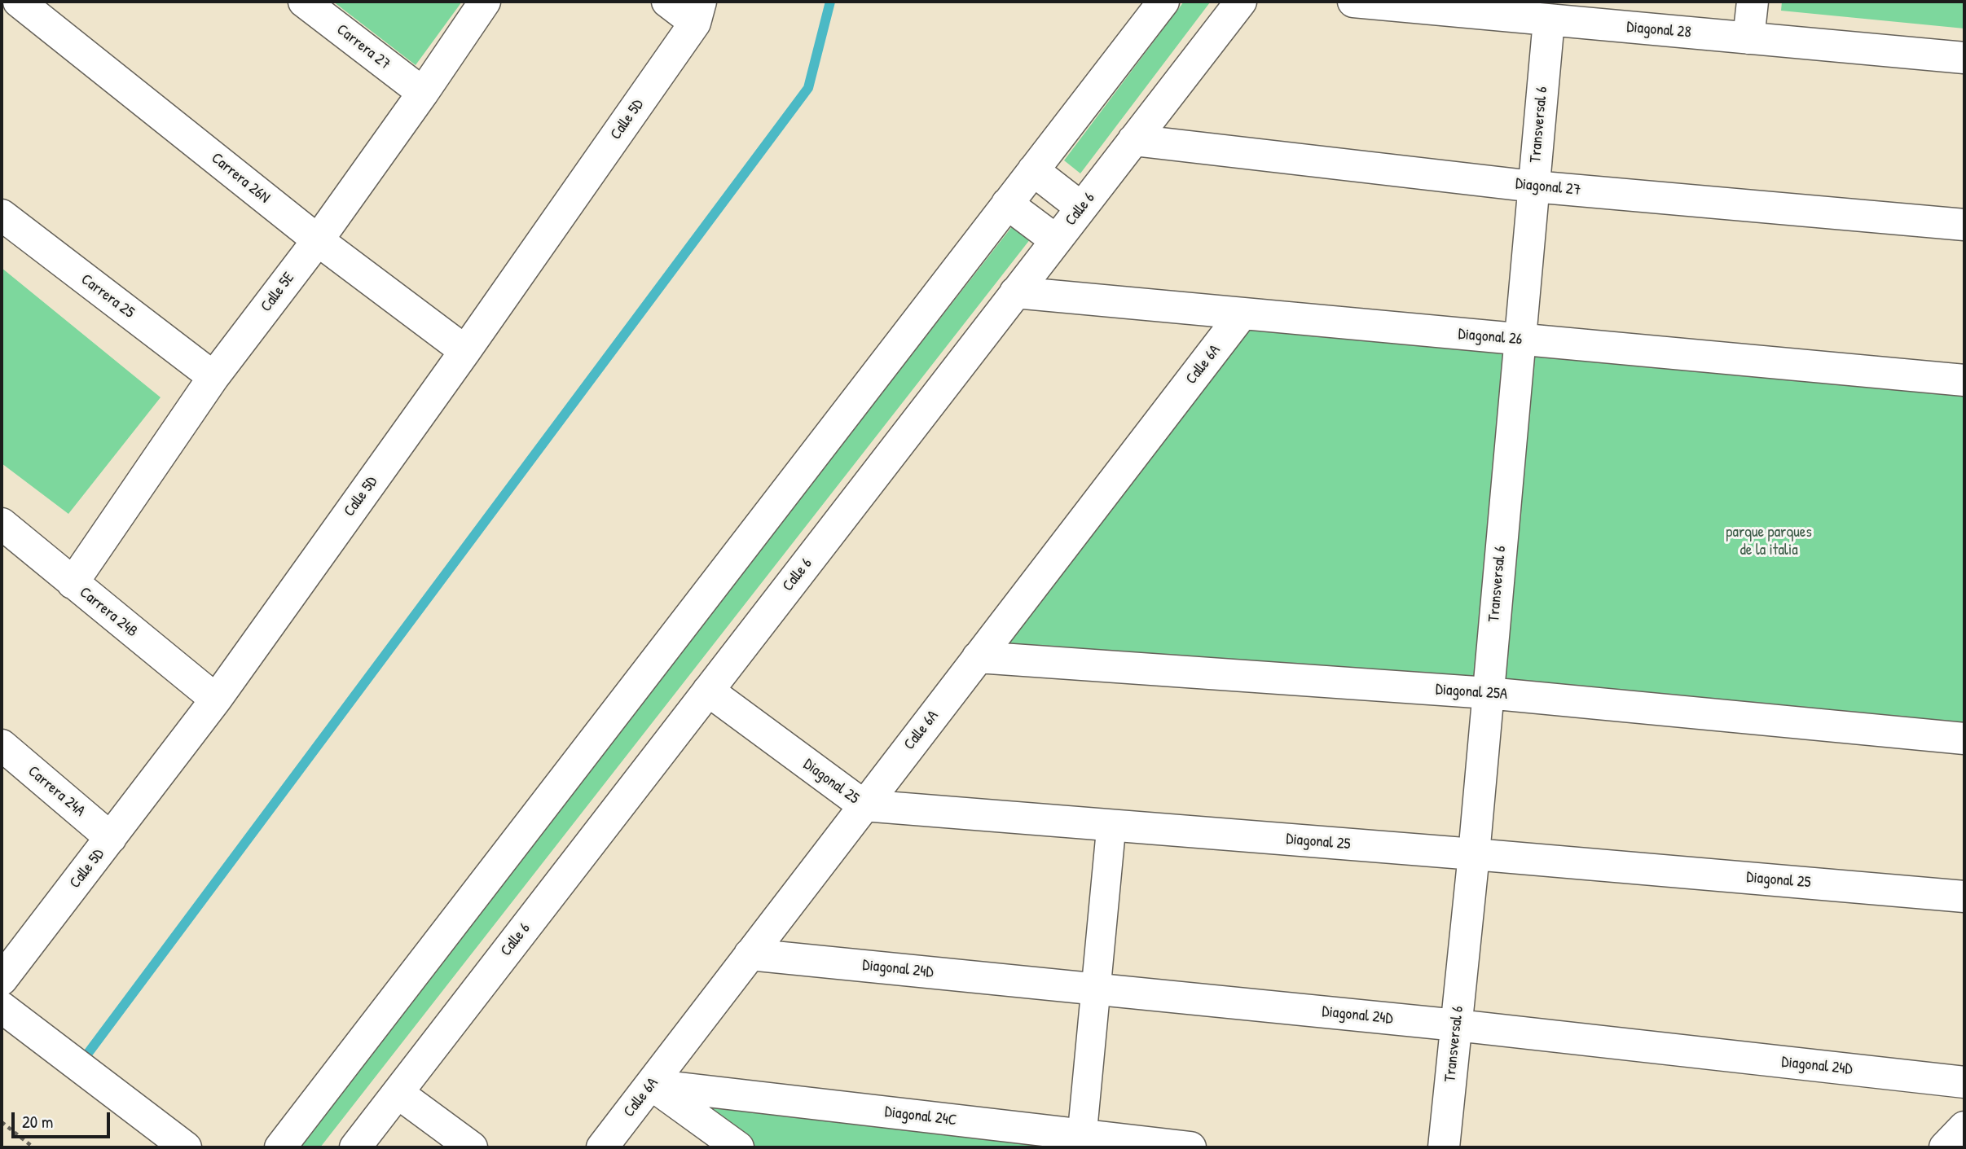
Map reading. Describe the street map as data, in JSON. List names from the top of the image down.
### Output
{
  "streets": {
    "street": [
      "Diagonal 28",
      "Carrera 27",
      "Calle 5D",
      "Transversal 6",
      "Carrera 26N",
      "Diagonal 27",
      "Calle 6",
      "Calle 5E",
      "Carrera 25",
      "Diagonal 26",
      "Calle 6A",
      "Carrera 24B",
      "Diagonal 25A",
      "Diagonal 25",
      "Carrera 24A",
      "Diagonal 24D",
      "Diagonal 24C"
    ]
  },
  "crossings": [
    ["Diagonal 28", "Transversal 6"],
    ["Carrera 27", "Calle 5E"],
    ["Calle 5D", "Carrera 26N"],
    ["Calle 5D", "Carrera 24B"],
    ["Calle 5D", "Carrera 24A"],
    ["Transversal 6", "Diagonal 27"],
    ["Transversal 6", "Diagonal 26"],
    ["Transversal 6", "Diagonal 25A"],
    ["Transversal 6", "Diagonal 25"],
    ["Transversal 6", "Diagonal 24D"],
    ["Carrera 26N", "Calle 5E"],
    ["Diagonal 27", "Calle 6"],
    ["Calle 6", "Diagonal 26"],
    ["Calle 6", "Diagonal 25"],
    ["Calle 5E", "Carrera 25"],
    ["Calle 5E", "Carrera 24B"],
    ["Diagonal 26", "Calle 6A"],
    ["Calle 6A", "Diagonal 25A"],
    ["Calle 6A", "Diagonal 25"],
    ["Calle 6A", "Diagonal 24D"],
    ["Calle 6A", "Diagonal 24C"]
  ],
  "parks": ["parque parques de la italia"],
  "scale_bar": "20 m"
}
